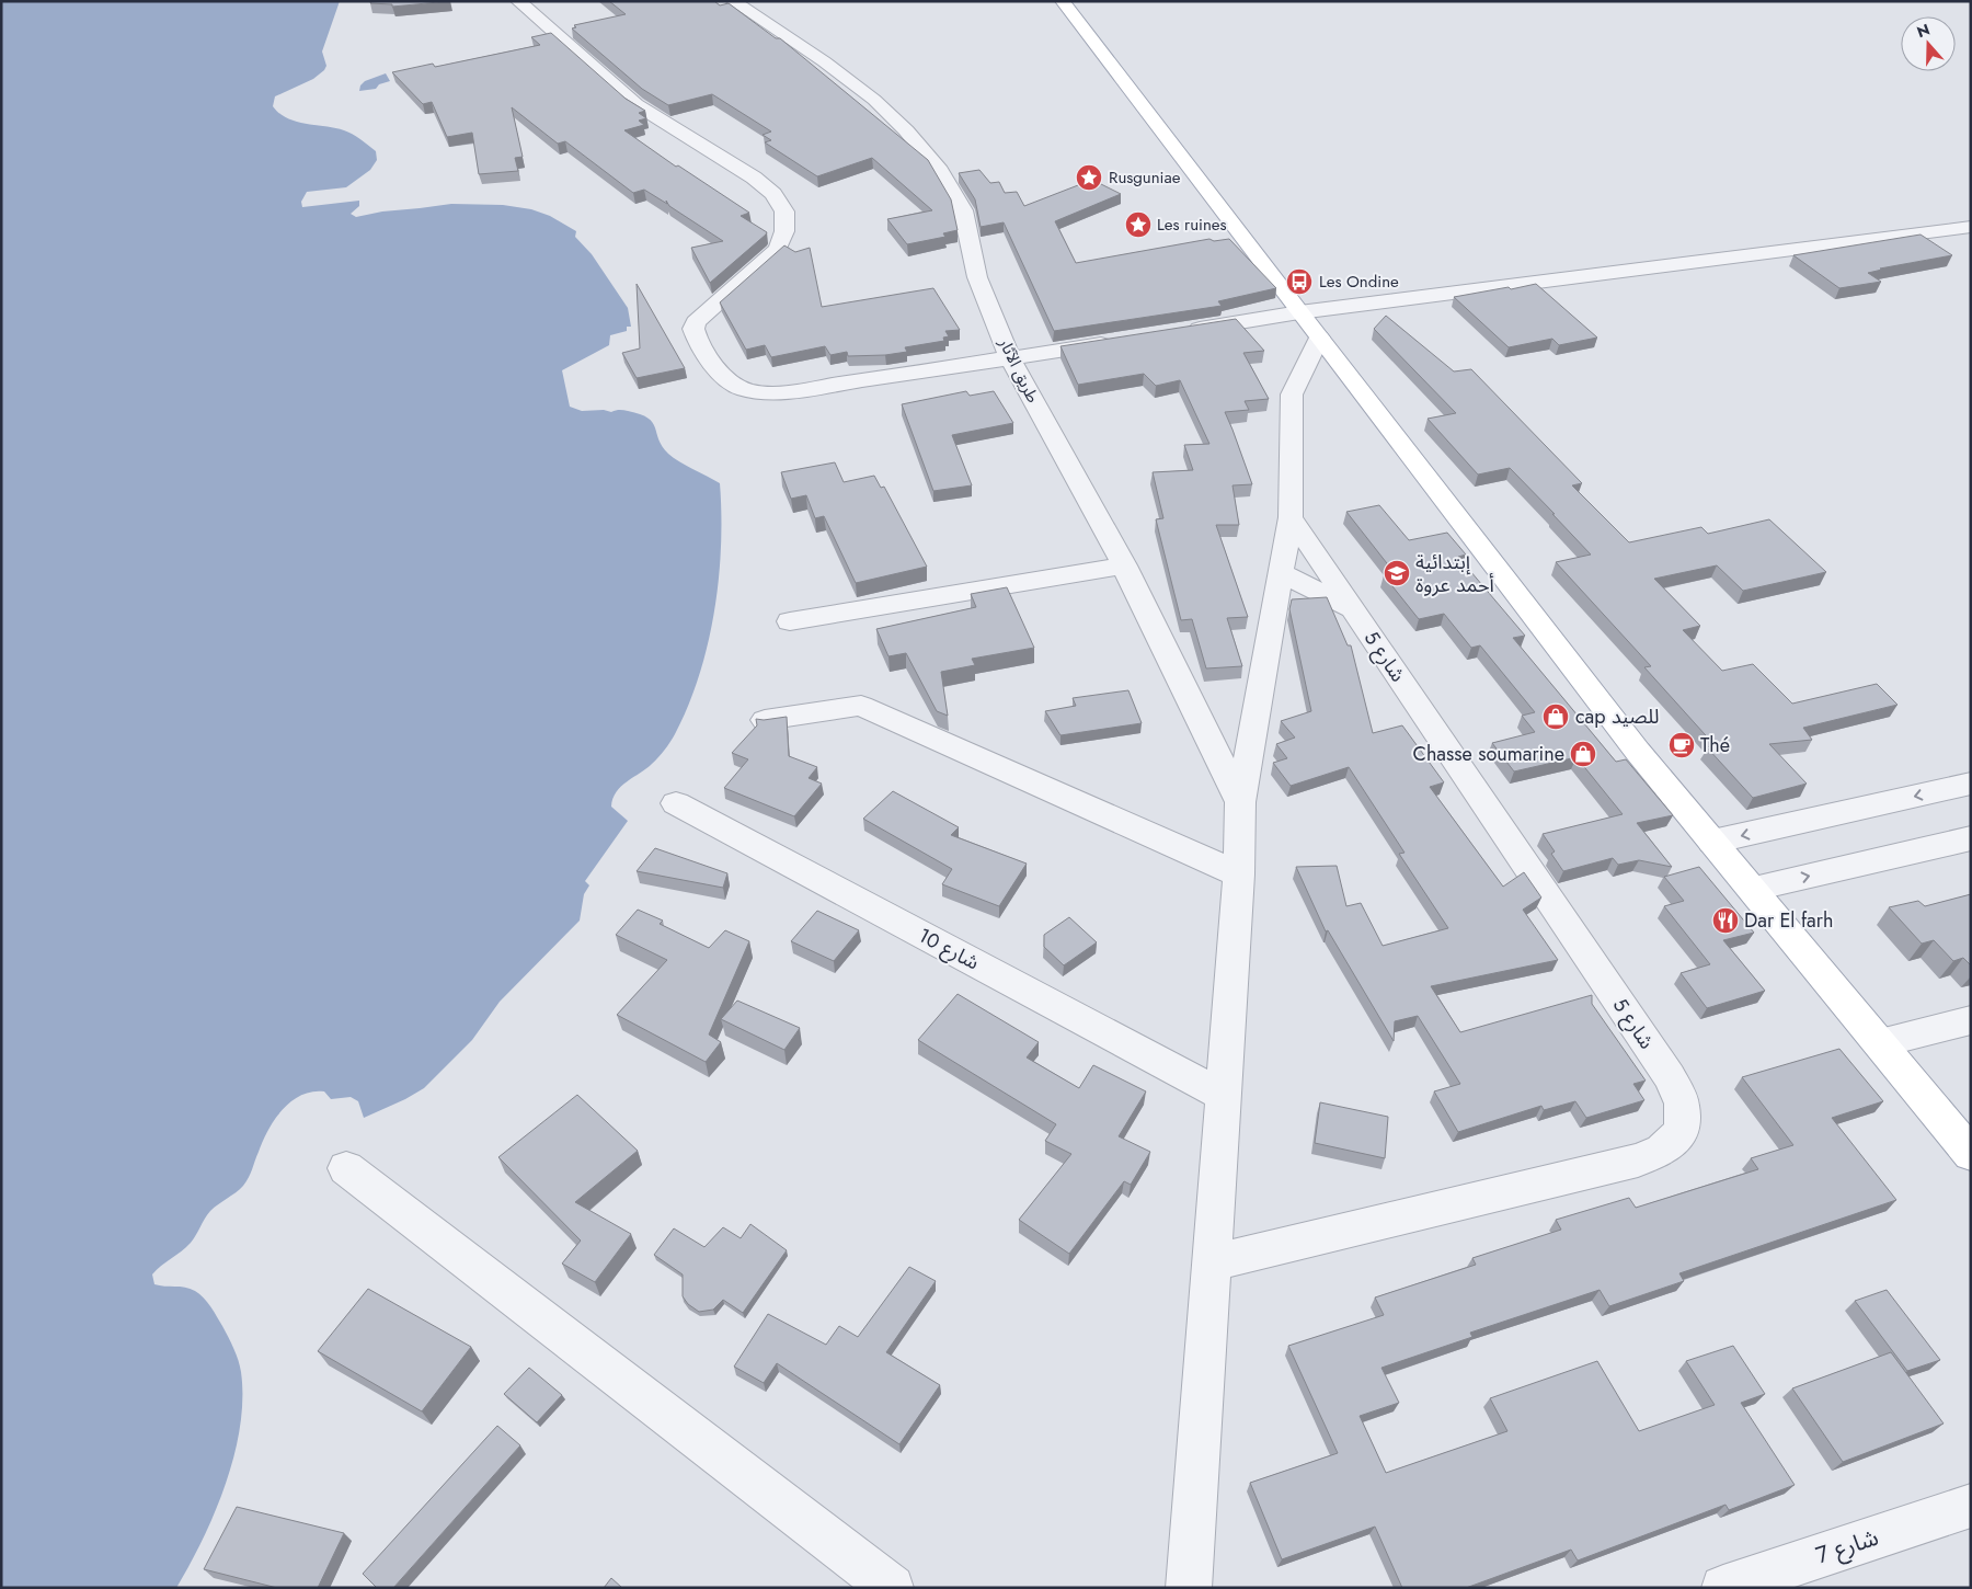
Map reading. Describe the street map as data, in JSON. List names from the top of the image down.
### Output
{
  "streets": {
    "street": [
      "طريق الآثار",
      "شارع 5",
      "شارع 10",
      "شارع 7"
    ]
  },
  "places": {
    "place": ["Rusguniae", "Les ruines"],
    "bus stop": ["Les Ondine"],
    "school or university": ["إبتدائية أحمد عروة"],
    "shop": ["cap للصيد", "Chasse soumarine"],
    "cafe": ["Thé"],
    "restaurant": ["Dar El farh"]
  },
  "north": "top"
}
